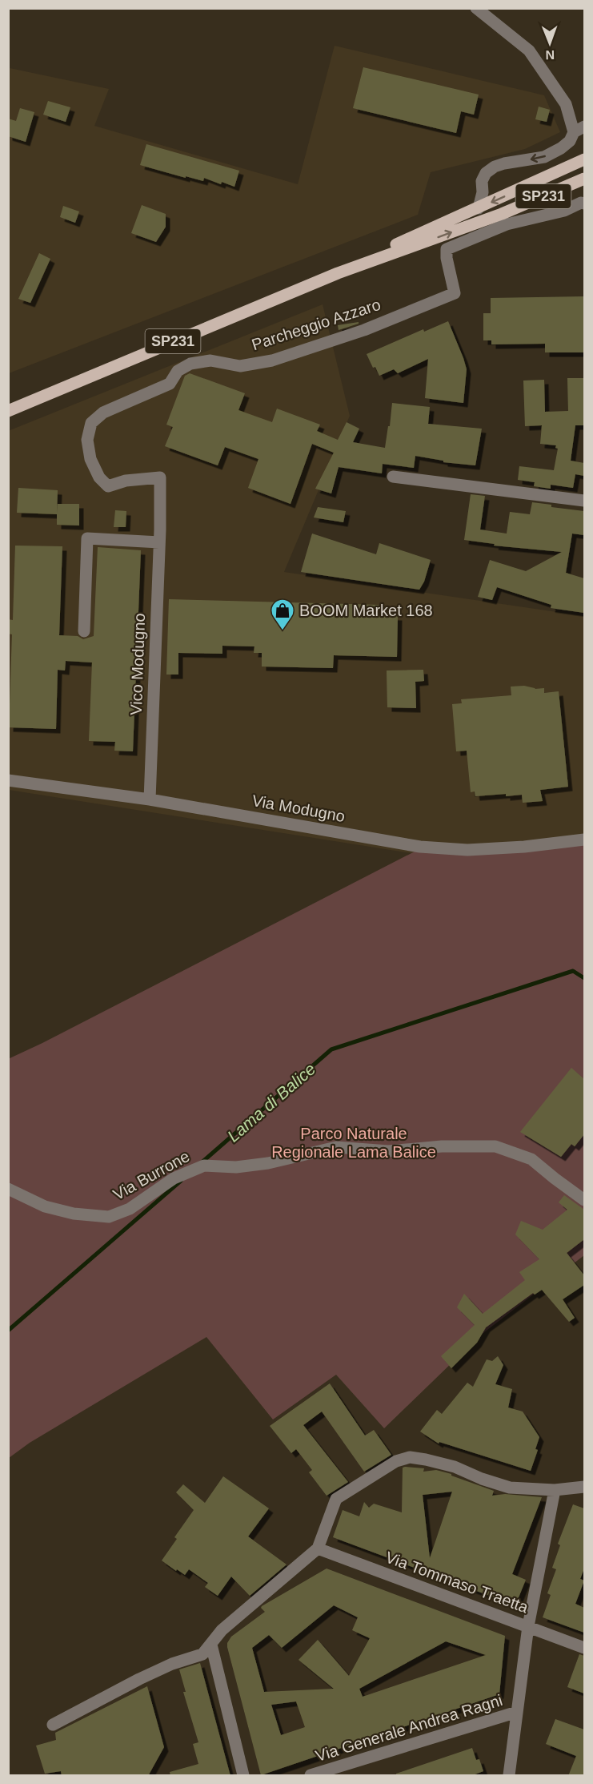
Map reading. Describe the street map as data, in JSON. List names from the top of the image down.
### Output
{
  "streets": {
    "main road": ["SP231"],
    "street": [
      "Parcheggio Azzaro",
      "Vico Modugno",
      "Via Modugno",
      "Via Burrone",
      "Via Tommaso Traetta",
      "Via Generale Andrea Ragni"
    ]
  },
  "crossings": [
    ["Parcheggio Azzaro", "Vico Modugno"],
    ["Vico Modugno", "Via Modugno"]
  ],
  "water": ["Lama di Balice"],
  "parks": ["Parco Naturale Regionale Lama Balice"],
  "places": {
    "shop": ["BOOM Market 168"]
  },
  "north": "bottom"
}
